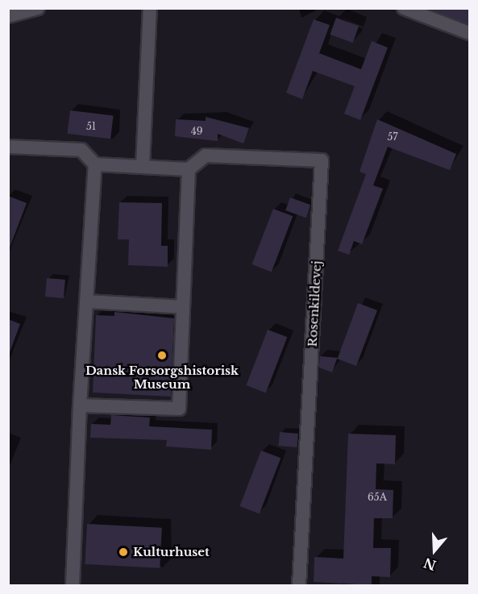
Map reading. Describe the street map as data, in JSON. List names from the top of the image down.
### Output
{
  "streets": {
    "street": ["Rosenkildevej"]
  },
  "places": ["Dansk Forsorgshistorisk Museum", "Kulturhuset"],
  "house_numbers": [
    "51",
    "49",
    "57",
    "65A"
  ],
  "north": "bottom"
}
